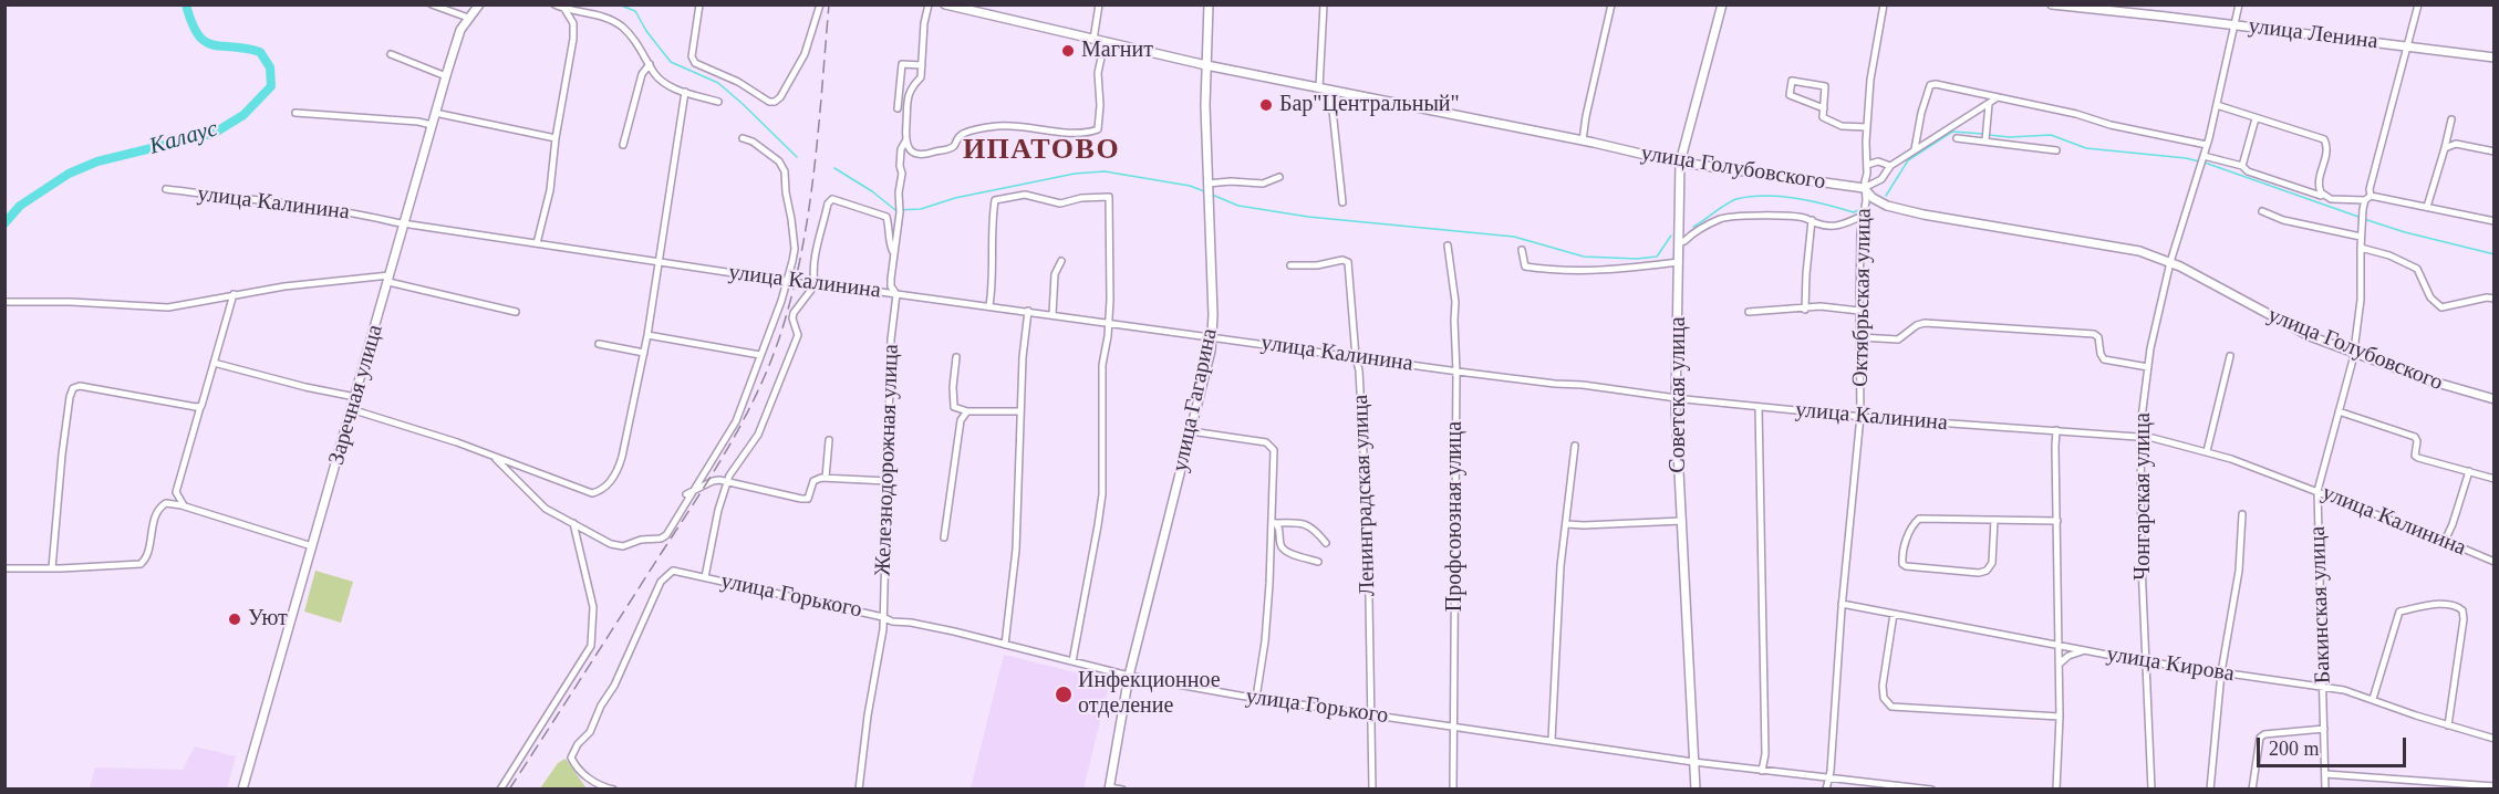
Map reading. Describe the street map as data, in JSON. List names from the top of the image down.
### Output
{
  "streets": {
    "street": [
      "улица Ленина",
      "улица Голубовского",
      "улица Калинина",
      "Октябрьская улица",
      "Заречная улица",
      "Советская улица",
      "улица Гагарина",
      "Железнодорожная улица",
      "Ленинградская улица",
      "Чонгарская улица",
      "Профсоюзная улица",
      "улица Горького",
      "Бакинская улица",
      "улица Кирова"
    ]
  },
  "crossings": [
    ["улица Голубовского", "Октябрьская улица"],
    ["улица Голубовского", "Советская улица"],
    ["улица Голубовского", "улица Гагарина"],
    ["улица Голубовского", "Чонгарская улица"],
    ["улица Голубовского", "Бакинская улица"],
    ["улица Калинина", "Октябрьская улица"],
    ["улица Калинина", "Заречная улица"],
    ["улица Калинина", "Советская улица"],
    ["улица Калинина", "улица Гагарина"],
    ["улица Калинина", "Железнодорожная улица"],
    ["улица Калинина", "Ленинградская улица"],
    ["улица Калинина", "Чонгарская улица"],
    ["улица Калинина", "Профсоюзная улица"],
    ["улица Калинина", "Бакинская улица"],
    ["Октябрьская улица", "улица Горького"],
    ["Октябрьская улица", "улица Кирова"],
    ["Советская улица", "улица Горького"],
    ["улица Гагарина", "улица Горького"],
    ["Железнодорожная улица", "улица Горького"],
    ["Ленинградская улица", "улица Горького"],
    ["Чонгарская улица", "улица Кирова"],
    ["Профсоюзная улица", "улица Горького"],
    ["Бакинская улица", "улица Кирова"]
  ],
  "districts": ["ИПАТОВО"],
  "water": ["Калаус"],
  "places": [
    "Магнит",
    "Бар\"Центральный\"",
    "Уют",
    "Инфекционное отделение"
  ],
  "scale_bar": "200 m"
}
